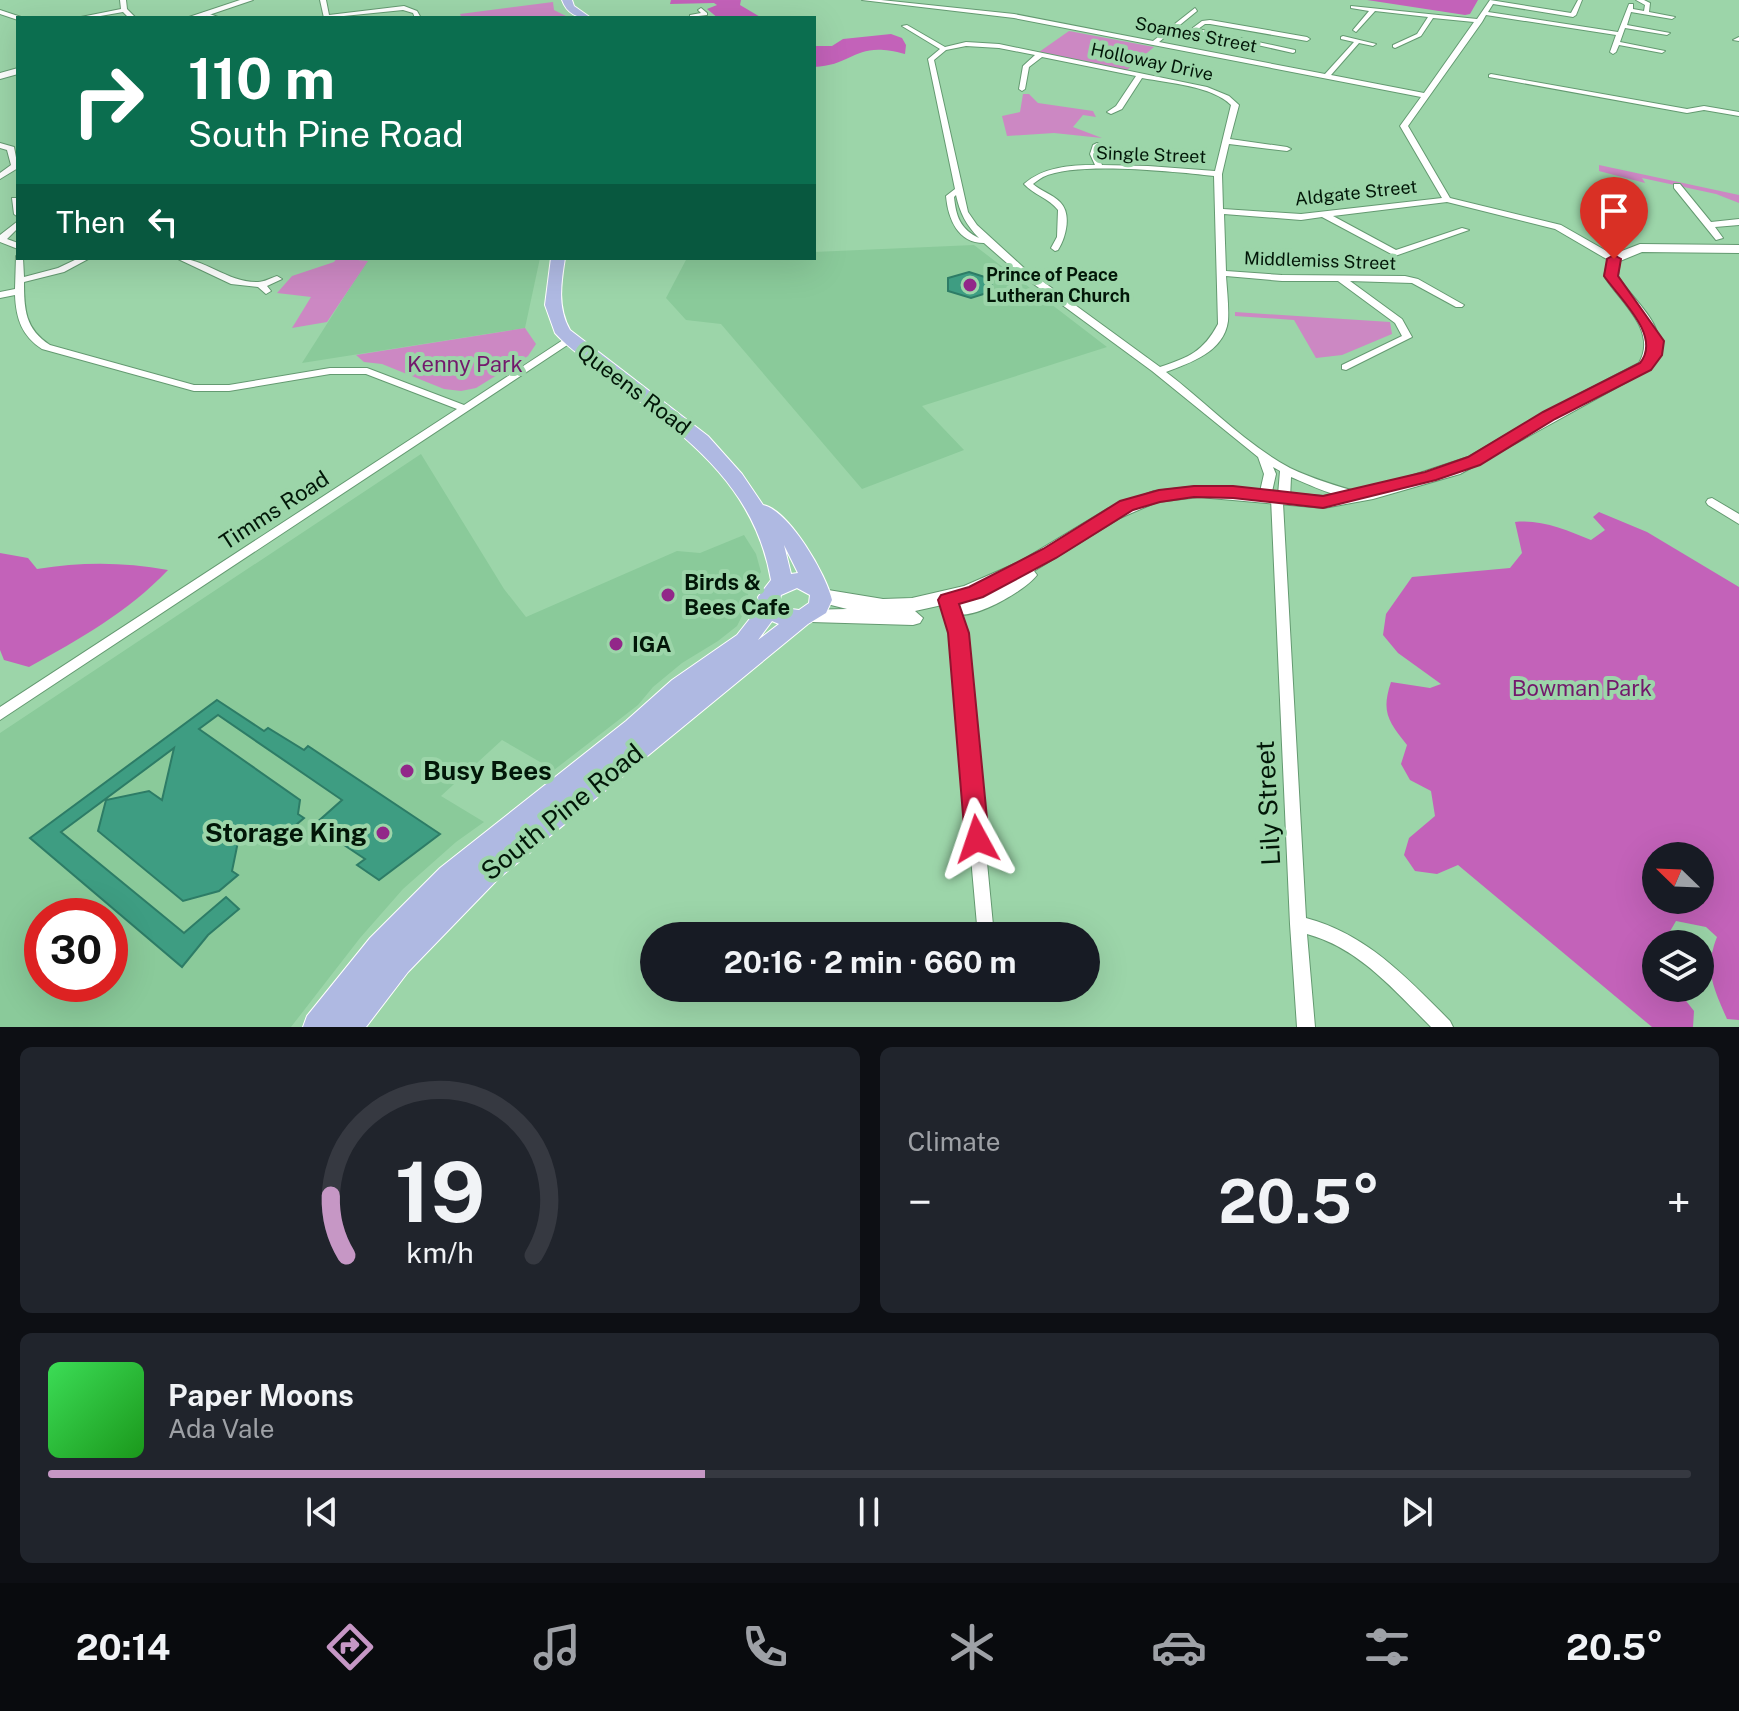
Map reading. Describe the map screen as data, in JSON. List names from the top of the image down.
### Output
{
  "streets": {
    "main road": ["Queens Road", "South Pine Road"],
    "street": [
      "Soames Street",
      "Holloway Drive",
      "Single Street",
      "Aldgate Street",
      "Middlemiss Street",
      "Timms Road",
      "Lily Street"
    ]
  },
  "crossings": [
    ["Holloway Drive", "Single Street"],
    ["Holloway Drive", "Aldgate Street"],
    ["Holloway Drive", "Middlemiss Street"],
    ["Queens Road", "Timms Road"],
    ["Queens Road", "South Pine Road"]
  ],
  "parks": ["Kenny Park", "Bowman Park"],
  "places": [
    "Prince of Peace Lutheran Church",
    "Birds & Bees Cafe",
    "IGA",
    "Busy Bees",
    "Storage King"
  ],
  "north": "top left",
  "page": {
    "turn": ["110 m", "South Pine Road"],
    "then": "Then",
    "limit": "30",
    "trip": "20:16 · 2 min · 660 m",
    "tile": "Climate",
    "heat": ["−", "20.5°", "+"],
    "song": ["Paper Moons", "Ada Vale"],
    "tabs": ["20:14", "20.5°"],
    "gauge": ["19", "km/h"]
  }
}
